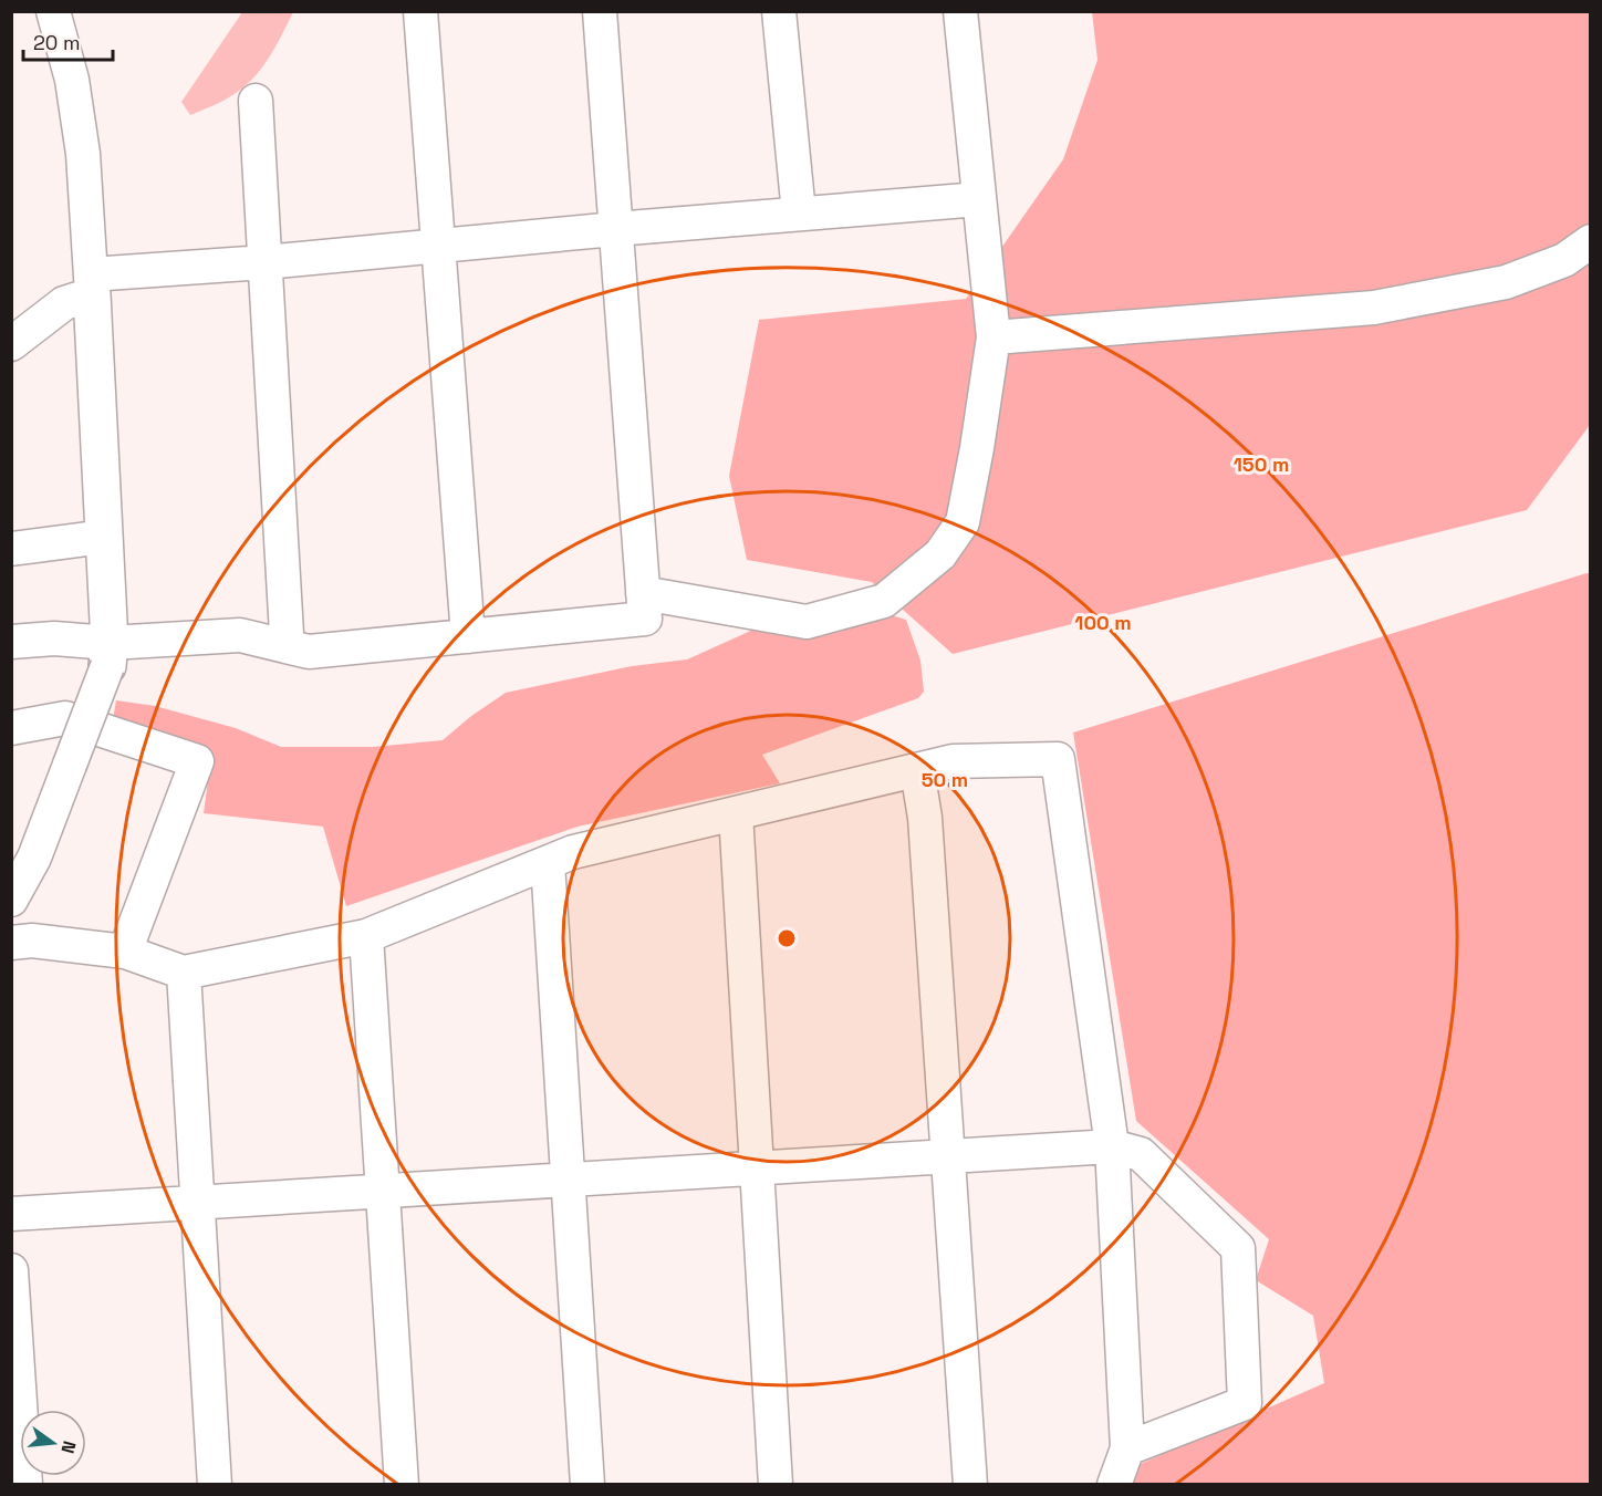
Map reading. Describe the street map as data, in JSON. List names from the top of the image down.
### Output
{
  "scale_bar": "20 m",
  "north": "right",
  "rings": ["150 m", "100 m", "50 m"]
}
